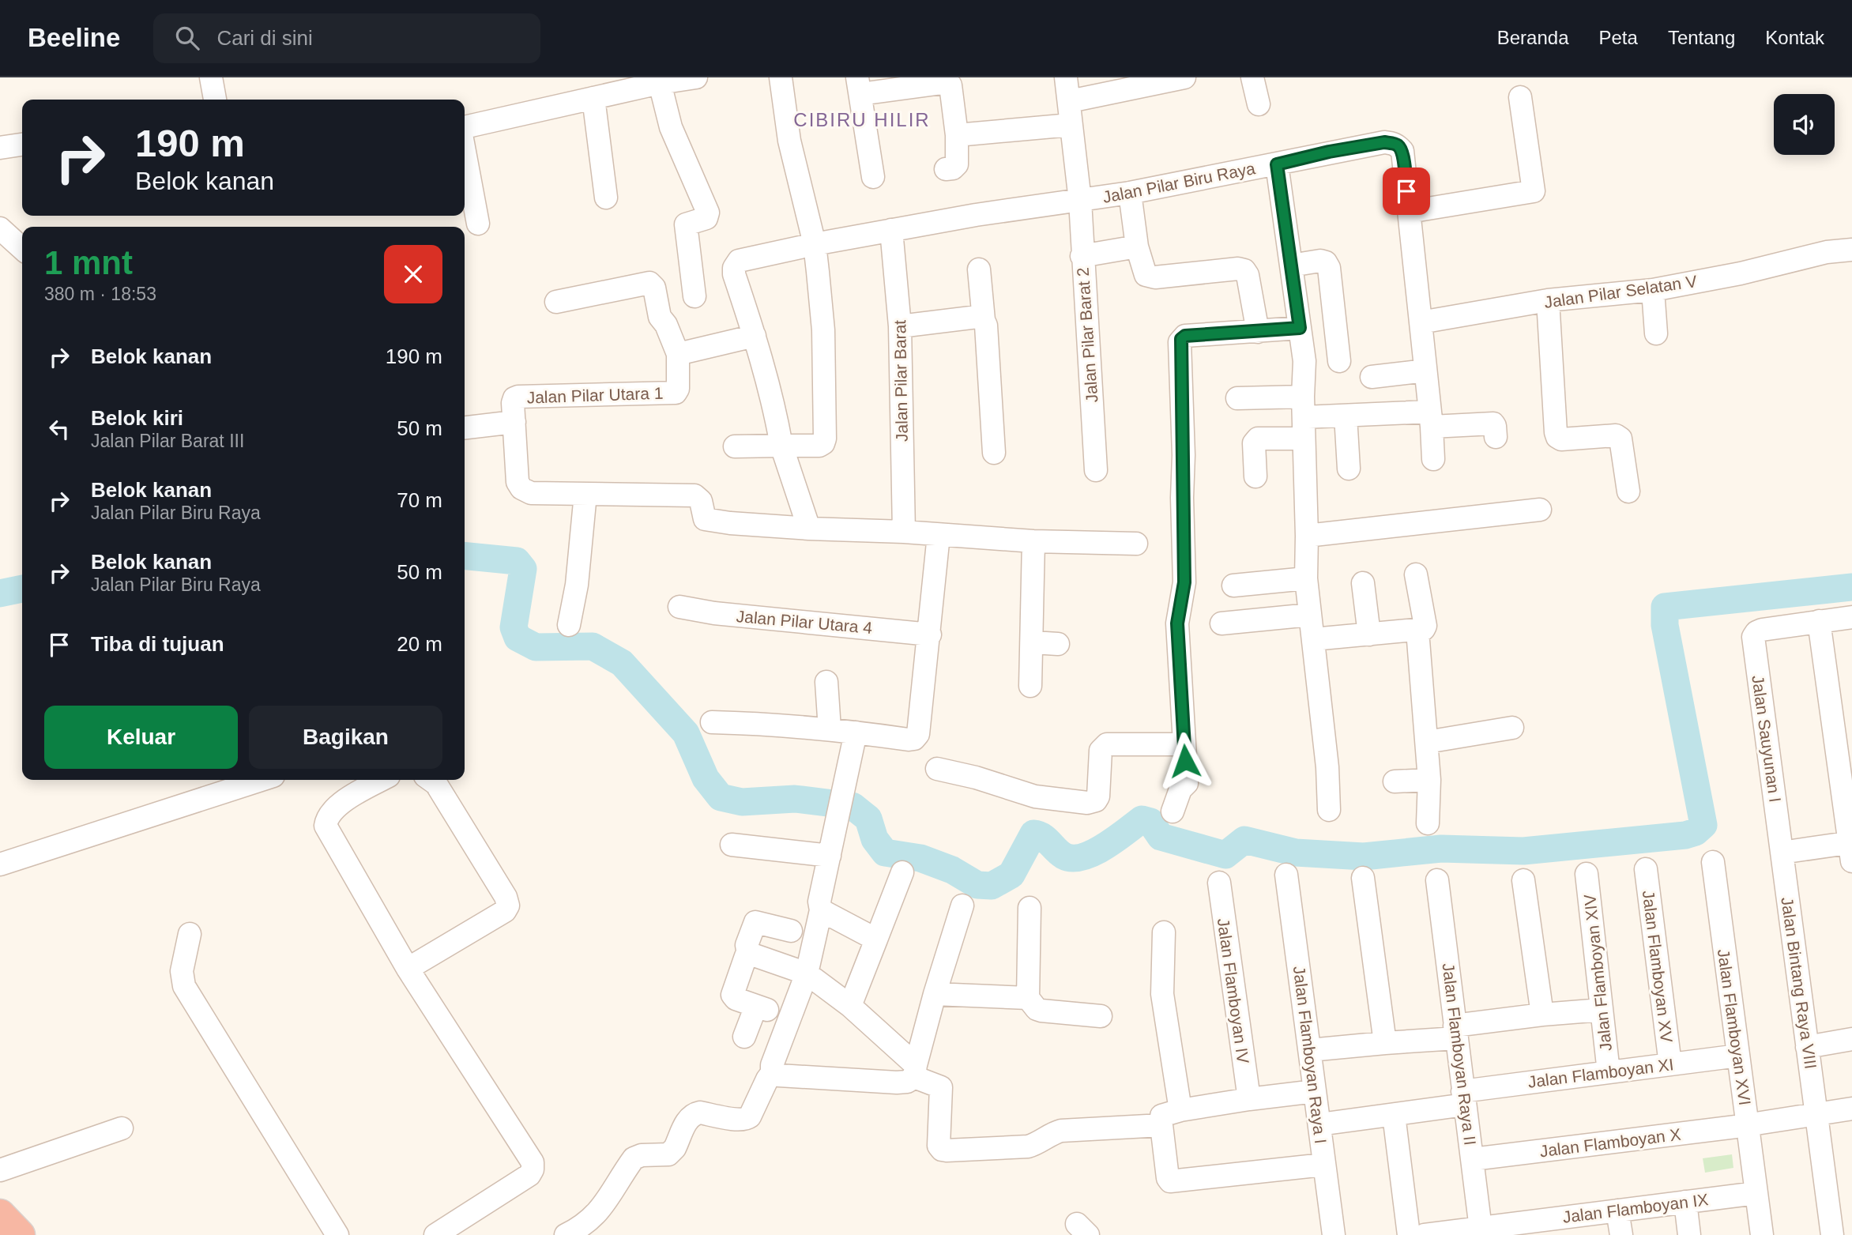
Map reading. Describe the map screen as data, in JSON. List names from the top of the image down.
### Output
{
  "streets": {
    "street": [
      "Jalan Pilar Biru Raya",
      "Jalan Pilar Selatan V",
      "Jalan Pilar Barat 2",
      "Jalan Pilar Barat",
      "Jalan Pilar Utara 1",
      "Jalan Pilar Utara 4",
      "Jalan Sauyunan I",
      "Jalan Flamboyan XV",
      "Jalan Flamboyan XIV",
      "Jalan Bintang Raya VIII",
      "Jalan Flamboyan IV",
      "Jalan Flamboyan XVI",
      "Jalan Flamboyan Raya II",
      "Jalan Flamboyan Raya I",
      "Jalan Flamboyan XI",
      "Jalan Flamboyan X",
      "Jalan Flamboyan IX"
    ]
  },
  "crossings": [
    ["Jalan Pilar Biru Raya", "Jalan Pilar Selatan V"],
    ["Jalan Pilar Biru Raya", "Jalan Pilar Barat 2"],
    ["Jalan Pilar Biru Raya", "Jalan Pilar Barat"],
    ["Jalan Sauyunan I", "Jalan Bintang Raya VIII"],
    ["Jalan Flamboyan XV", "Jalan Flamboyan XI"],
    ["Jalan Flamboyan XIV", "Jalan Flamboyan XI"],
    ["Jalan Bintang Raya VIII", "Jalan Flamboyan X"],
    ["Jalan Flamboyan XVI", "Jalan Flamboyan XI"],
    ["Jalan Flamboyan XVI", "Jalan Flamboyan X"],
    ["Jalan Flamboyan XVI", "Jalan Flamboyan IX"],
    ["Jalan Flamboyan Raya II", "Jalan Flamboyan XI"],
    ["Jalan Flamboyan Raya II", "Jalan Flamboyan X"],
    ["Jalan Flamboyan Raya II", "Jalan Flamboyan IX"],
    ["Jalan Flamboyan Raya I", "Jalan Flamboyan XI"]
  ],
  "districts": ["CIBIRU HILIR"],
  "page": {
    "header": "Beeline",
    "search": "Cari di sini",
    "nav": [
      "Beranda",
      "Peta",
      "Tentang",
      "Kontak"
    ],
    "turn": ["190 m", "Belok kanan"],
    "heading": ["1 mnt", "380 m · 18:53"],
    "list": [
      {
        "name": "Belok kanan",
        "value": "190 m"
      },
      {
        "name": "Belok kiri",
        "note": "Jalan Pilar Barat III",
        "value": "50 m"
      },
      {
        "name": "Belok kanan",
        "note": "Jalan Pilar Biru Raya",
        "value": "70 m"
      },
      {
        "name": "Belok kanan",
        "note": "Jalan Pilar Biru Raya",
        "value": "50 m"
      },
      {
        "name": "Tiba di tujuan",
        "value": "20 m"
      }
    ],
    "buttons": ["Keluar", "Bagikan"]
  }
}
